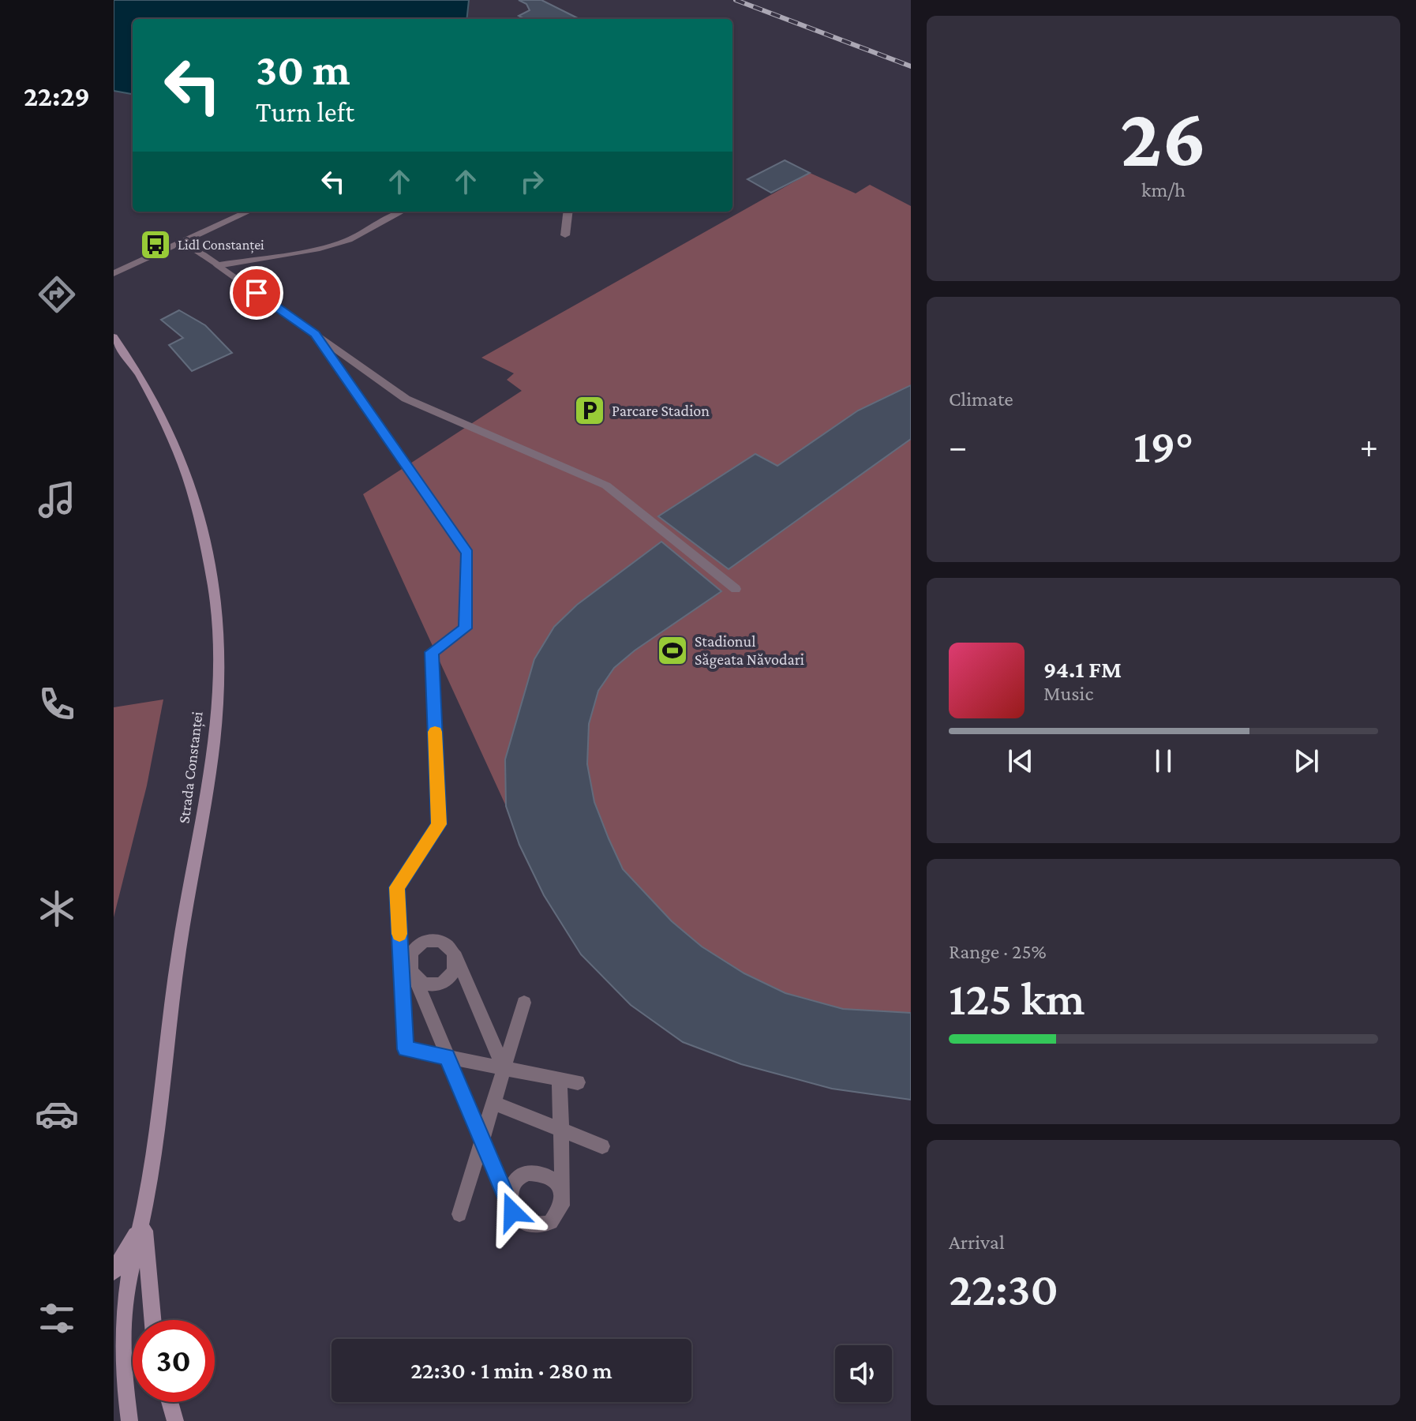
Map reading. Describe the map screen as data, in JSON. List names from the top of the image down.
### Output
{
  "streets": {
    "street": ["Strada Constanței"]
  },
  "places": {
    "bus stop": ["Lidl Constanței"],
    "parking": ["Parcare Stadion"],
    "sports": ["Stadionul Săgeata Năvodari"]
  },
  "page": {
    "tabs": "22:29",
    "tile": [
      ["26", "km/h"],
      "Climate",
      ["Range · 25%", "125 km"],
      ["Arrival", "22:30"]
    ],
    "turn": ["30 m", "Turn left"],
    "heat": ["−", "19°", "+"],
    "song": ["94.1 FM", "Music"],
    "limit": "30",
    "trip": "22:30 · 1 min · 280 m"
  }
}
